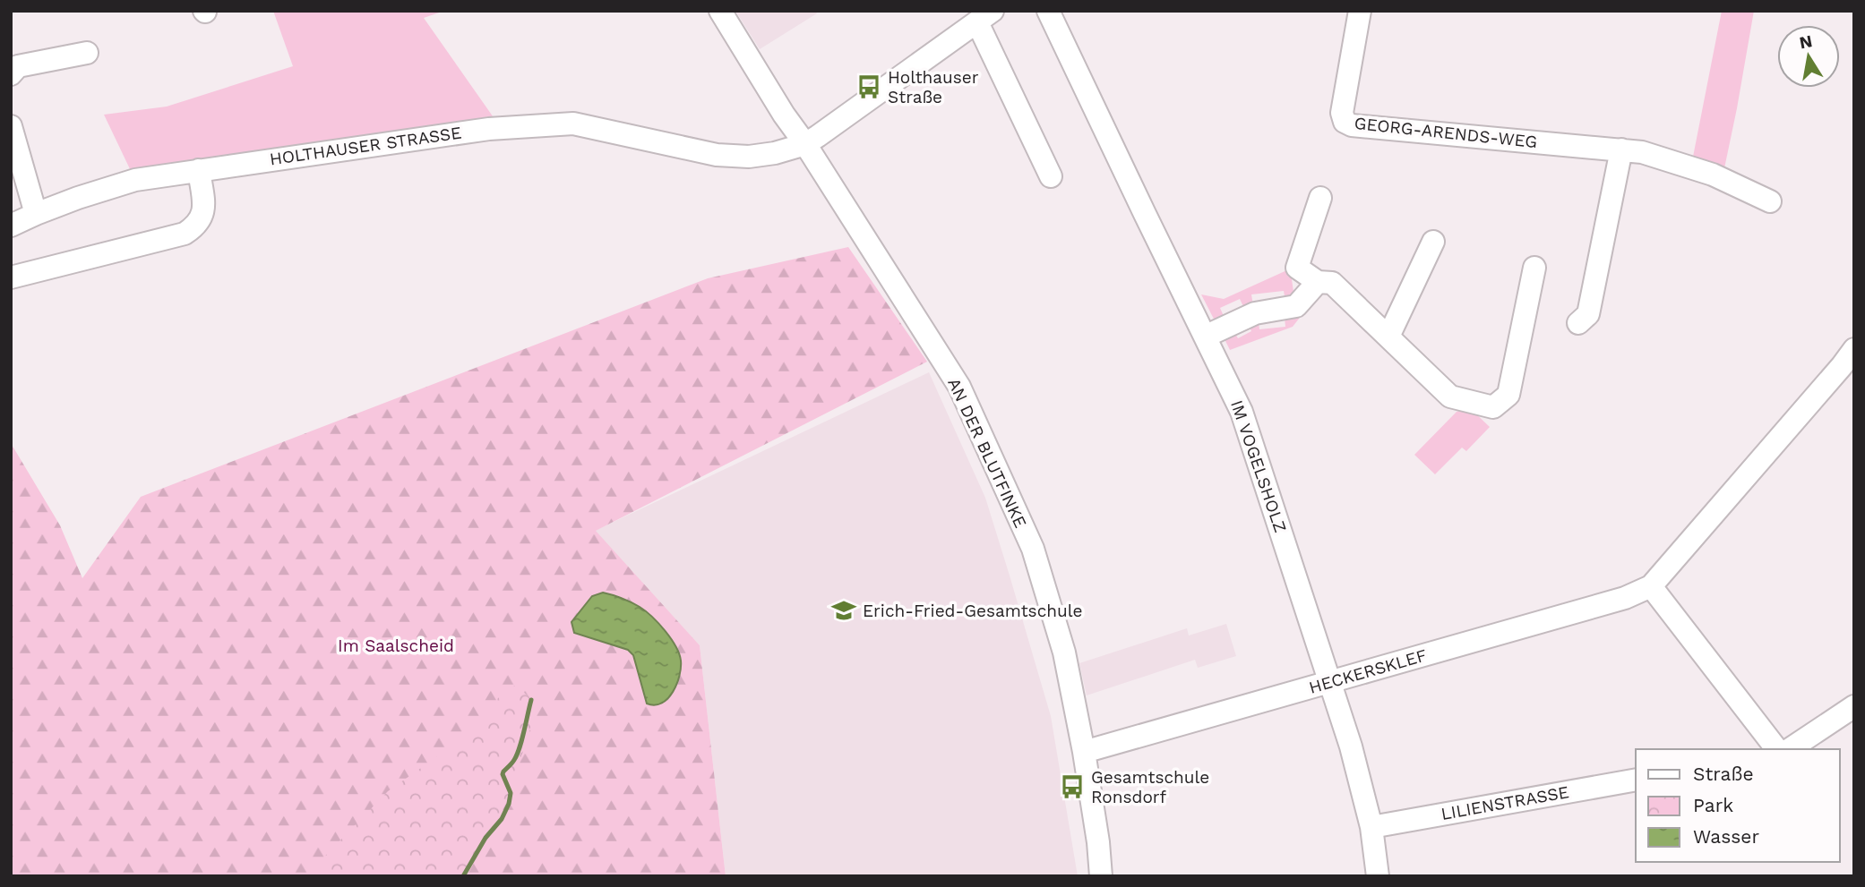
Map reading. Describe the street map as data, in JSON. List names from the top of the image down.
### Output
{
  "streets": {
    "street": [
      "GEORG-ARENDS-WEG",
      "HOLTHAUSER STRASSE",
      "AN DER BLUTFINKE",
      "IM VOGELSHOLZ",
      "HECKERSKLEF",
      "LILIENSTRASSE"
    ]
  },
  "crossings": [
    ["HOLTHAUSER STRASSE", "AN DER BLUTFINKE"],
    ["AN DER BLUTFINKE", "HECKERSKLEF"],
    ["IM VOGELSHOLZ", "HECKERSKLEF"],
    ["IM VOGELSHOLZ", "LILIENSTRASSE"]
  ],
  "parks": ["Im Saalscheid"],
  "places": {
    "bus stop": ["Holthauser Straße", "Gesamtschule Ronsdorf"],
    "school or university": ["Erich-Fried-Gesamtschule"]
  },
  "legend": ["Straße", "Park", "Wasser"],
  "north": "top"
}
